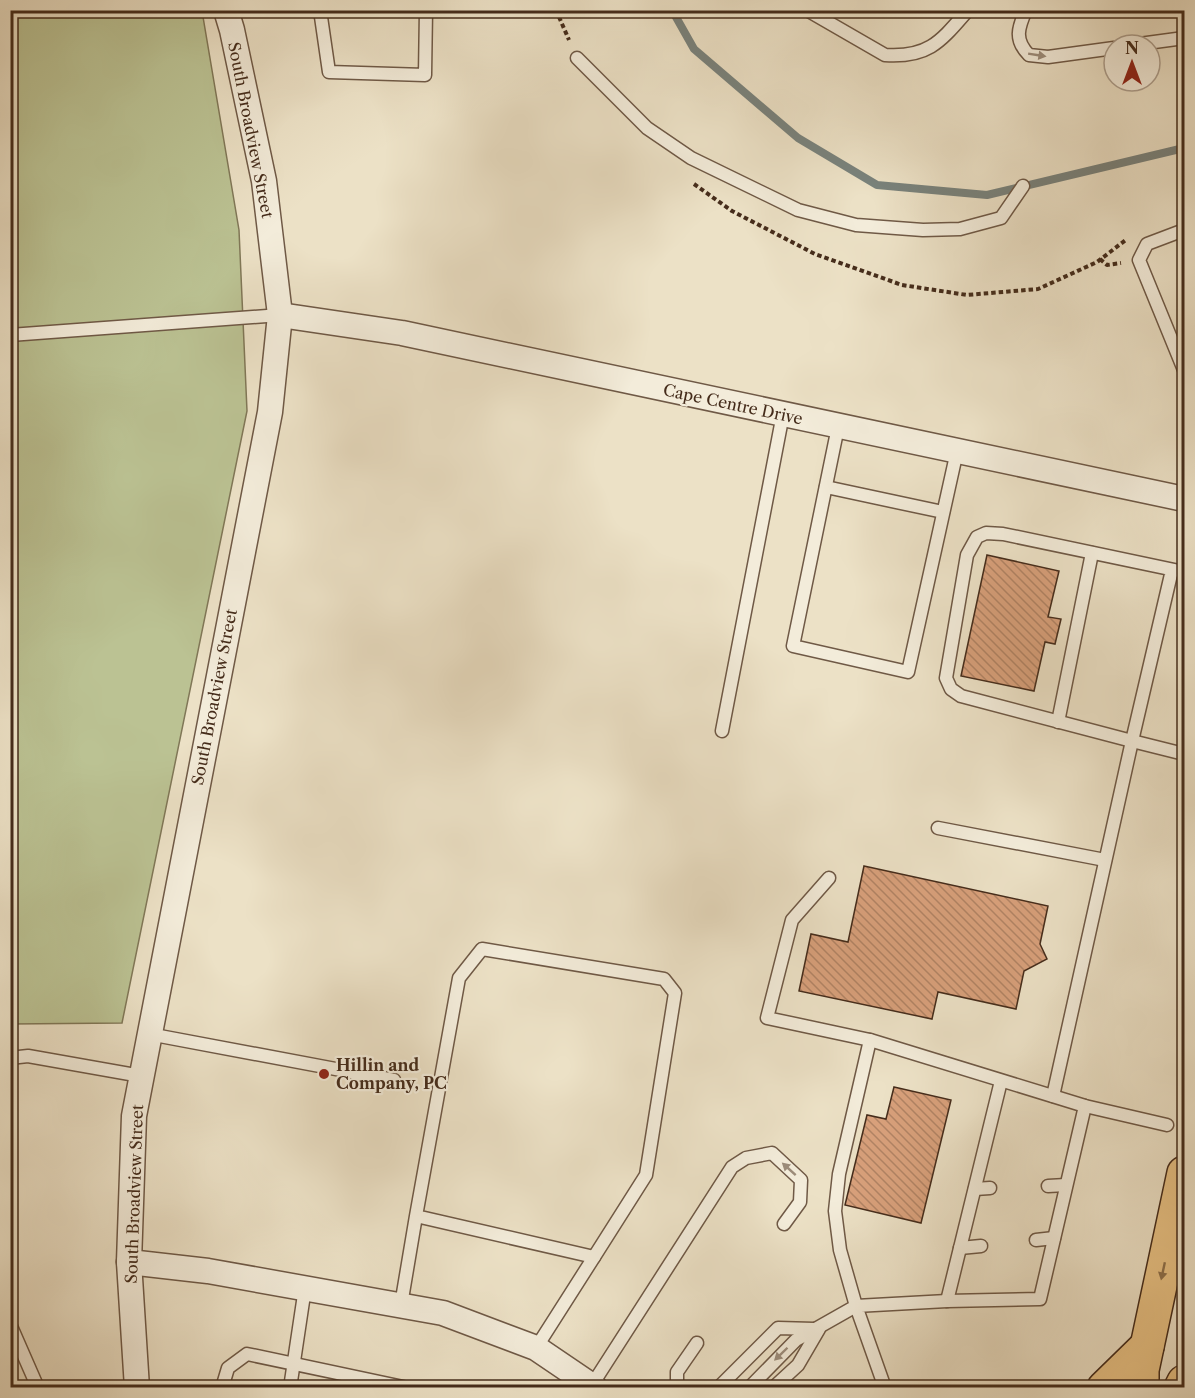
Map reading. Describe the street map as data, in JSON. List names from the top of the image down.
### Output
{
  "streets": {
    "street": ["South Broadview Street", "Cape Centre Drive"]
  },
  "crossings": [
    ["South Broadview Street", "Cape Centre Drive"]
  ],
  "places": ["Hillin and Company, PC"],
  "north": "top"
}
